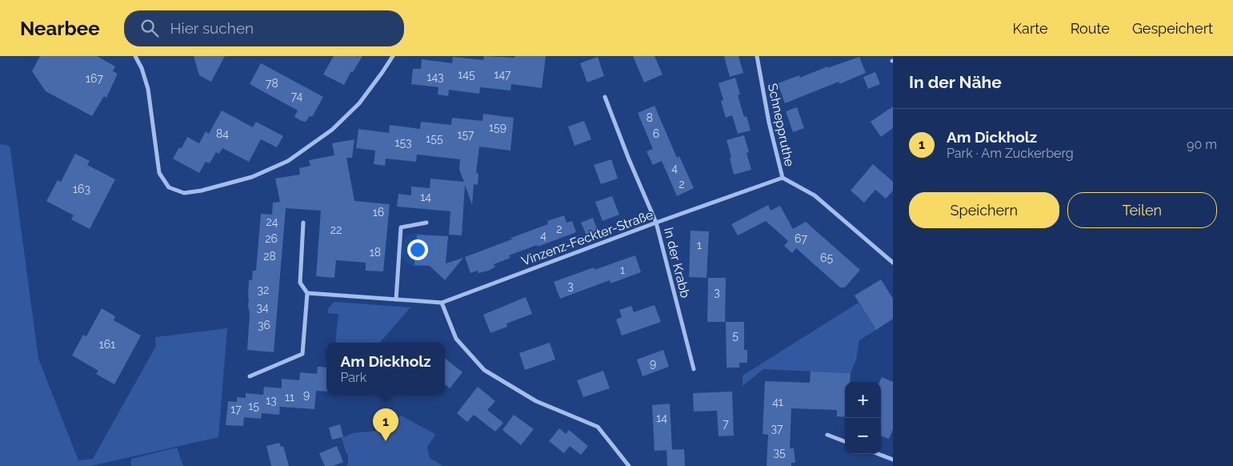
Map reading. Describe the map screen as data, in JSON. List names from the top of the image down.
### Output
{
  "streets": {
    "street": ["Schneppruthe", "Vinzenz-Feckter-Straße", "In der Krabb"]
  },
  "crossings": [
    ["Schneppruthe", "Vinzenz-Feckter-Straße"],
    ["Vinzenz-Feckter-Straße", "In der Krabb"]
  ],
  "house_numbers": [
    "145",
    "147",
    "143",
    "167",
    "78",
    "74",
    "8",
    "159",
    "84",
    "6",
    "157",
    "155",
    "153",
    "4",
    "2",
    "163",
    "14",
    "16",
    "24",
    "2",
    "22",
    "4",
    "26",
    "67",
    "1",
    "18",
    "28",
    "65",
    "1",
    "3",
    "32",
    "3",
    "34",
    "36",
    "5",
    "161",
    "9",
    "9",
    "11",
    "13",
    "41",
    "15",
    "17",
    "14",
    "7",
    "37",
    "35"
  ],
  "page": {
    "header": "Nearbee",
    "search": "Hier suchen",
    "nav": ["Karte", "Route", "Gespeichert"],
    "heading": "In der Nähe",
    "list": [
      {
        "mark": "1",
        "name": "Am Dickholz",
        "note": "Park · Am Zuckerberg",
        "value": "90 m"
      }
    ],
    "buttons": ["Speichern", "Teilen"],
    "popup": ["Am Dickholz", "Park"],
    "map_buttons": ["+", "−"],
    "pins": "1"
  }
}
